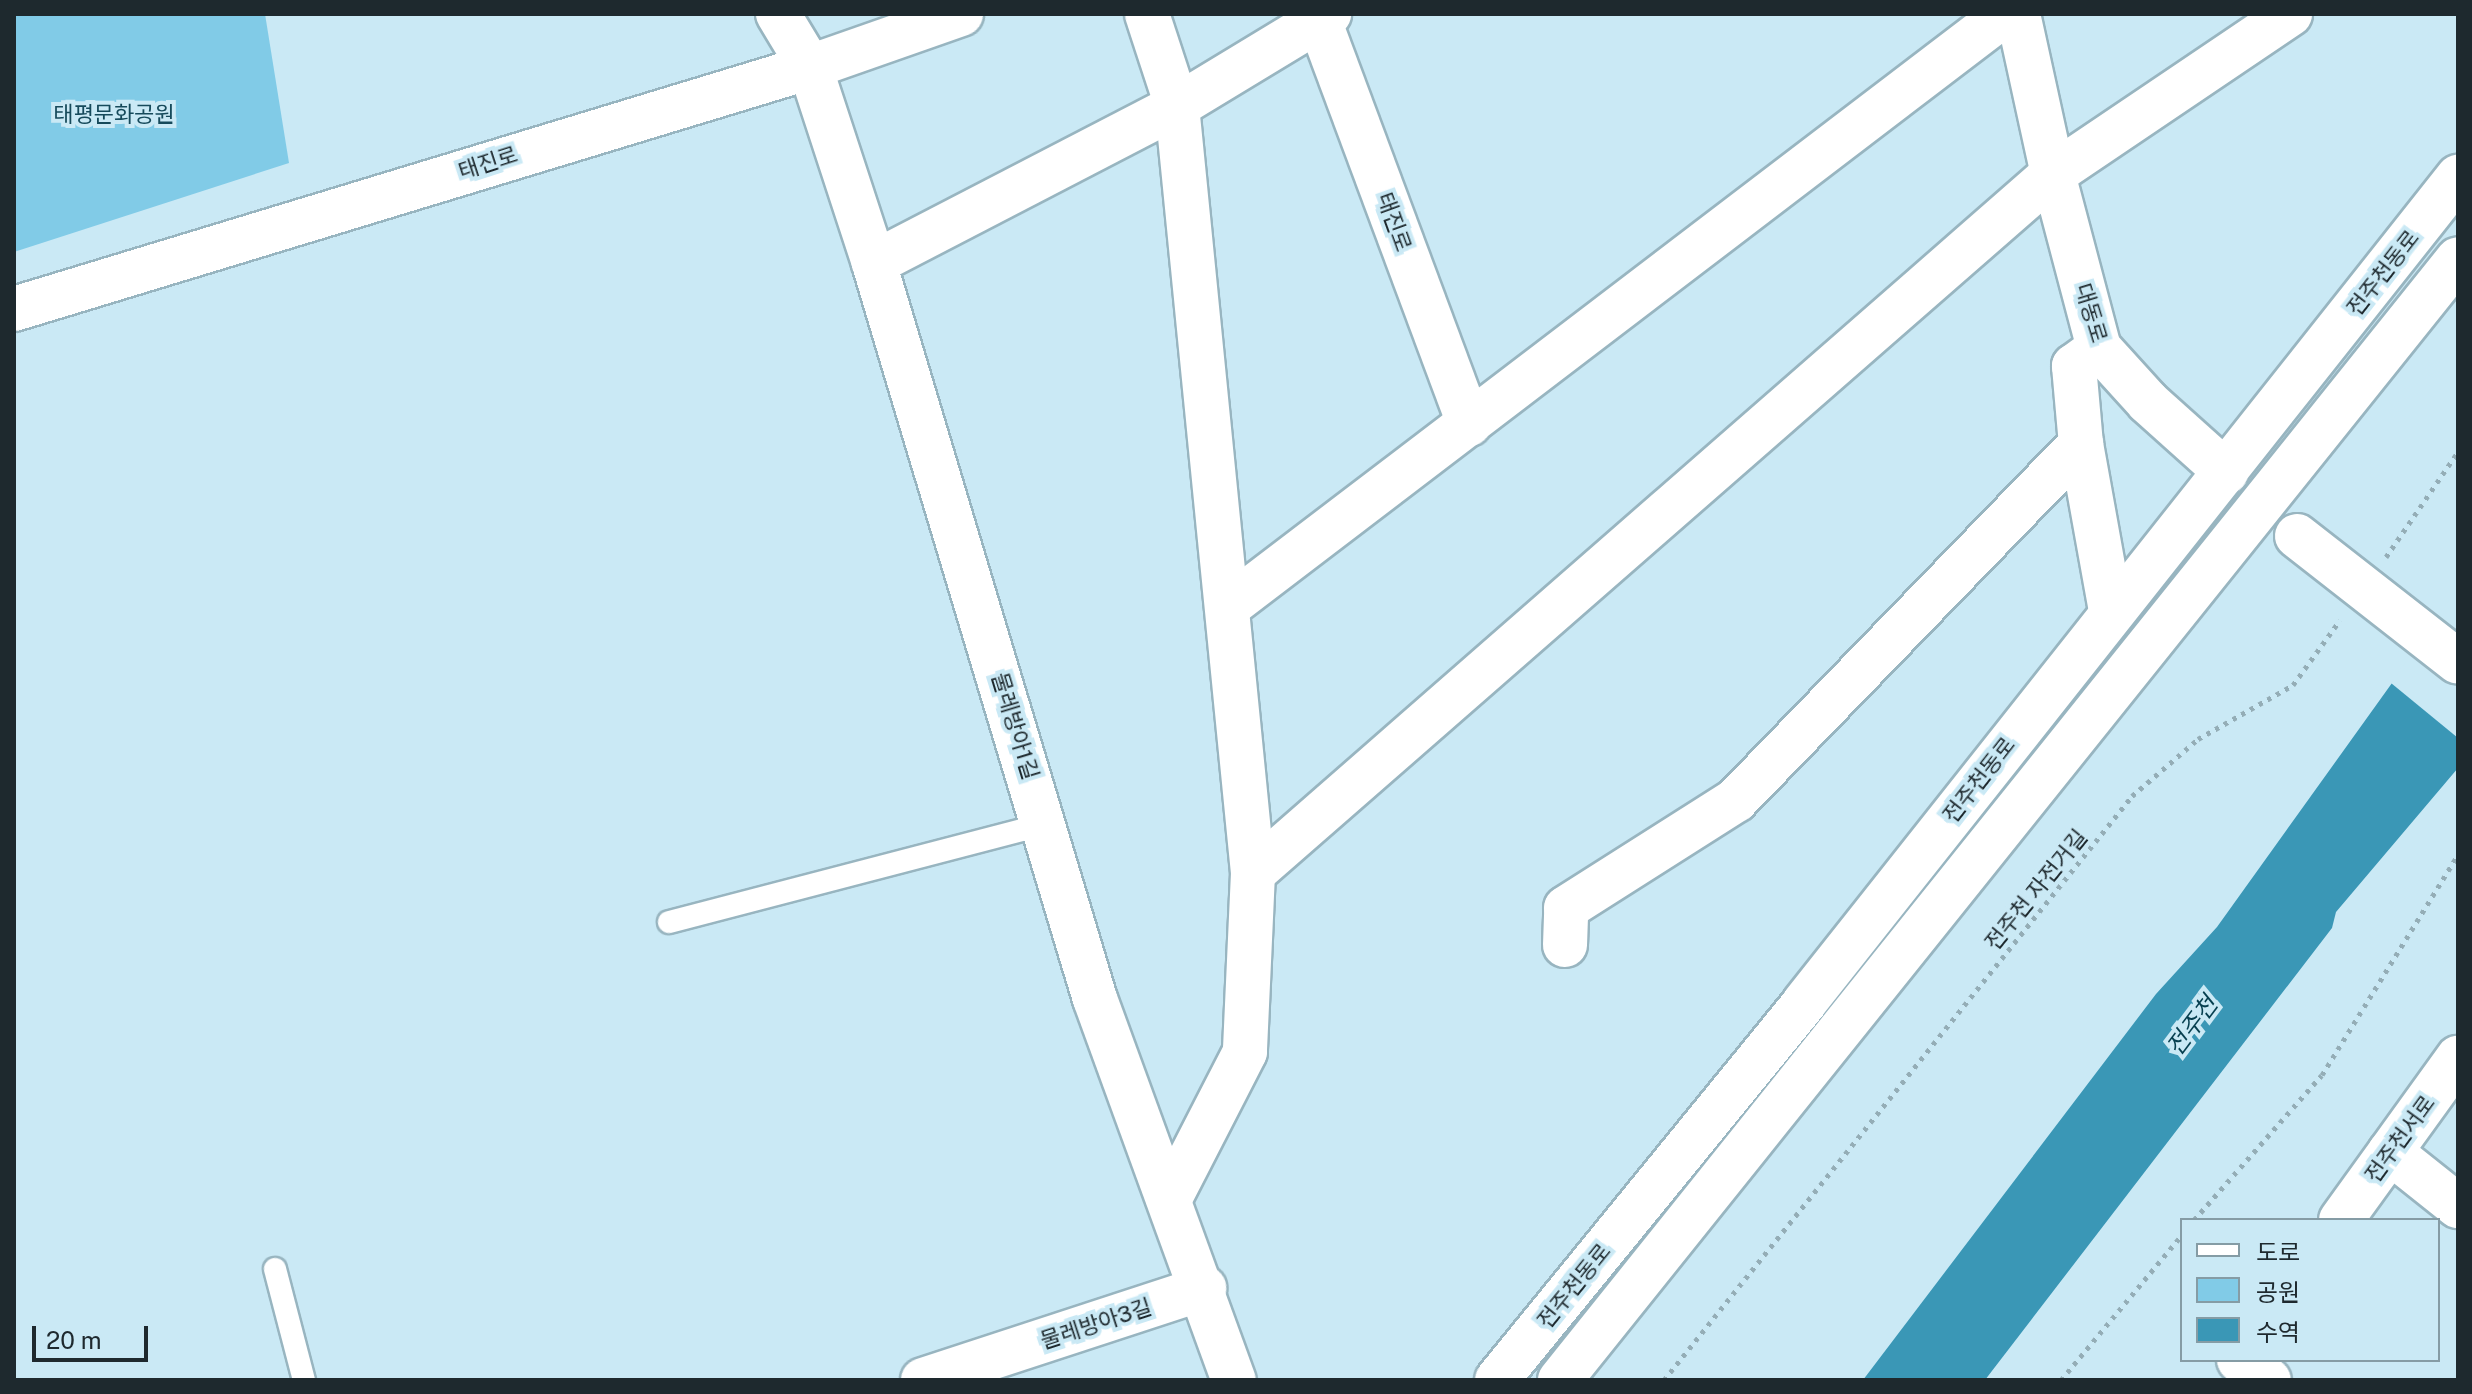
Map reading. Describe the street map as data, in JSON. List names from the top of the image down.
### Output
{
  "streets": {
    "street": [
      "태진로",
      "전주천동로",
      "대동로",
      "물레방아1길",
      "전주천서로",
      "물레방아3길"
    ],
    "path": ["전주천 자전거길"]
  },
  "crossings": [
    ["태진로", "물레방아1길"],
    ["전주천동로", "대동로"],
    ["물레방아1길", "물레방아3길"]
  ],
  "water": ["전주천"],
  "parks": ["태평문화공원"],
  "legend": ["도로", "공원", "수역"],
  "scale_bar": "20 m"
}
